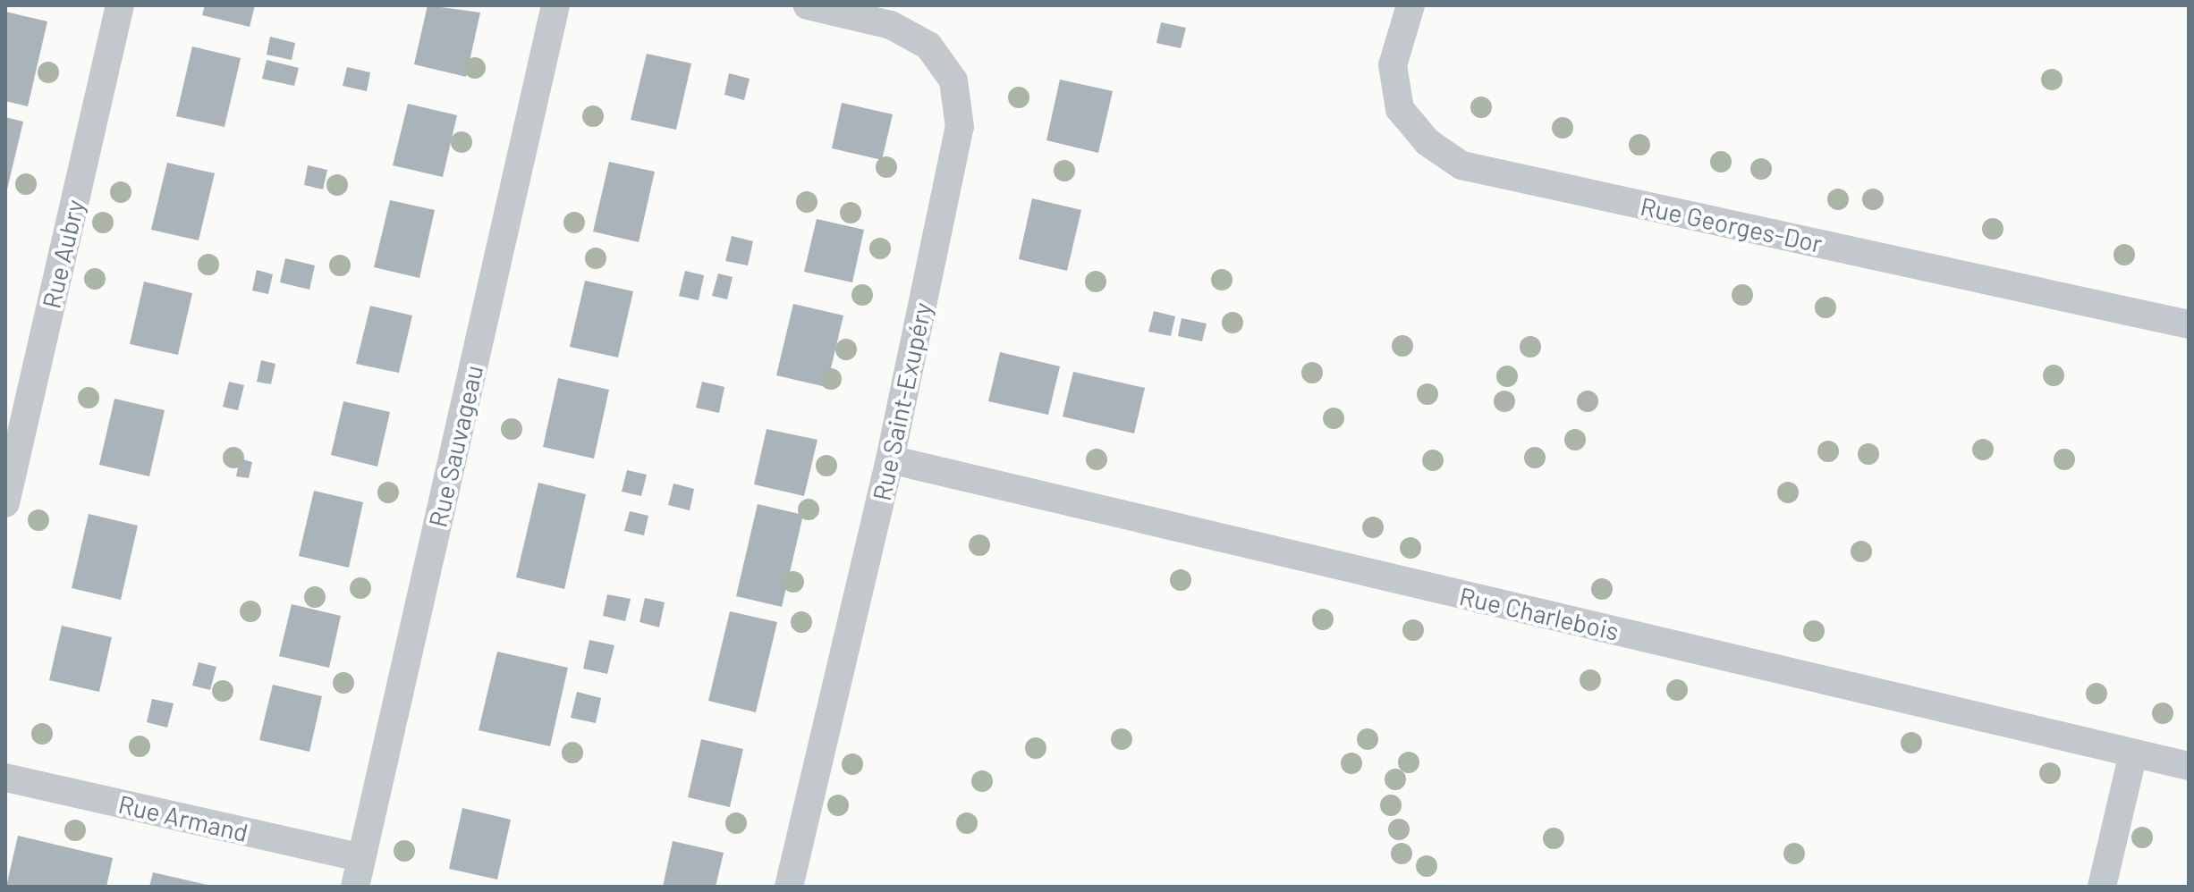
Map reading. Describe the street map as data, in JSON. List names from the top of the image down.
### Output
{
  "streets": {
    "street": [
      "Rue Georges-Dor",
      "Rue Aubry",
      "Rue Saint-Exupéry",
      "Rue Sauvageau",
      "Rue Charlebois",
      "Rue Armand"
    ]
  },
  "crossings": [
    ["Rue Saint-Exupéry", "Rue Charlebois"],
    ["Rue Sauvageau", "Rue Armand"]
  ]
}
